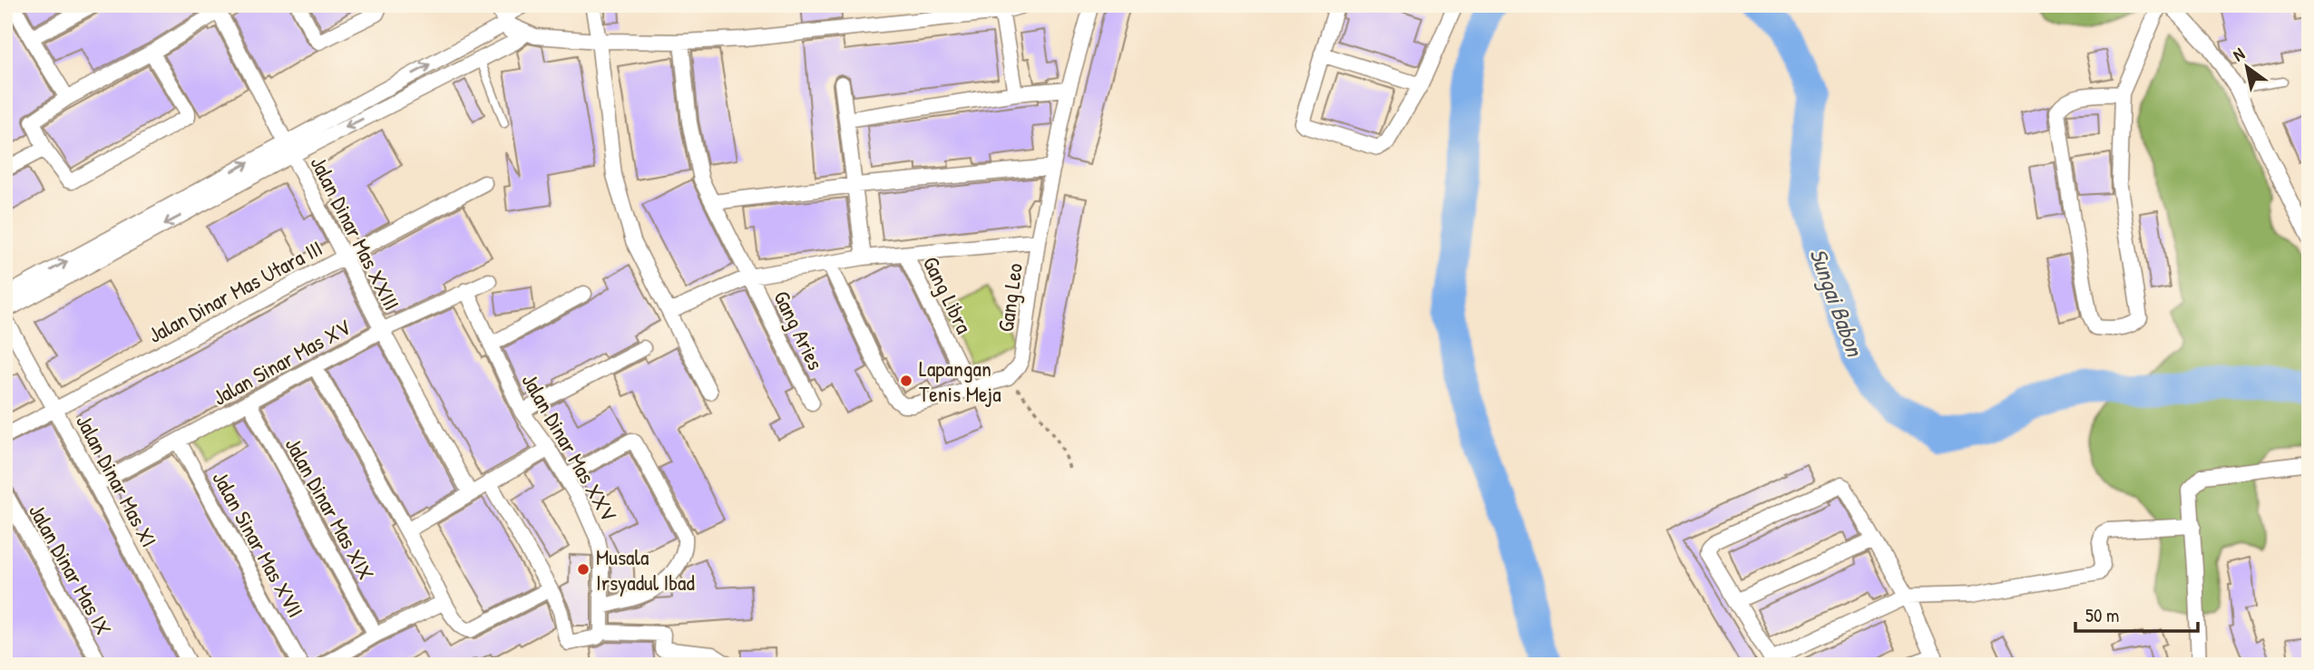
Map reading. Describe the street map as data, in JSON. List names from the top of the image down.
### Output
{
  "streets": {
    "street": [
      "Jalan Dinar Mas XXIII",
      "Jalan Dinar Mas Utara III",
      "Gang Libra",
      "Gang Leo",
      "Gang Aries",
      "Jalan Sinar Mas XV",
      "Jalan Dinar Mas XXV",
      "Jalan Dinar Mas XI",
      "Jalan Dinar Mas XIX",
      "Jalan Sinar Mas XVII",
      "Jalan Dinar Mas IX"
    ]
  },
  "crossings": [
    ["Jalan Dinar Mas XXIII", "Jalan Dinar Mas Utara III"],
    ["Jalan Dinar Mas XXIII", "Jalan Sinar Mas XV"],
    ["Jalan Dinar Mas Utara III", "Jalan Dinar Mas XI"],
    ["Jalan Sinar Mas XV", "Jalan Dinar Mas XXV"],
    ["Jalan Sinar Mas XV", "Jalan Dinar Mas XI"],
    ["Jalan Sinar Mas XV", "Jalan Dinar Mas XIX"],
    ["Jalan Sinar Mas XV", "Jalan Sinar Mas XVII"]
  ],
  "water": ["Sungai Babon"],
  "places": ["Lapangan Tenis Meja", "Musala Irsyadul Ibad"],
  "scale_bar": "50 m",
  "north": "top left"
}
